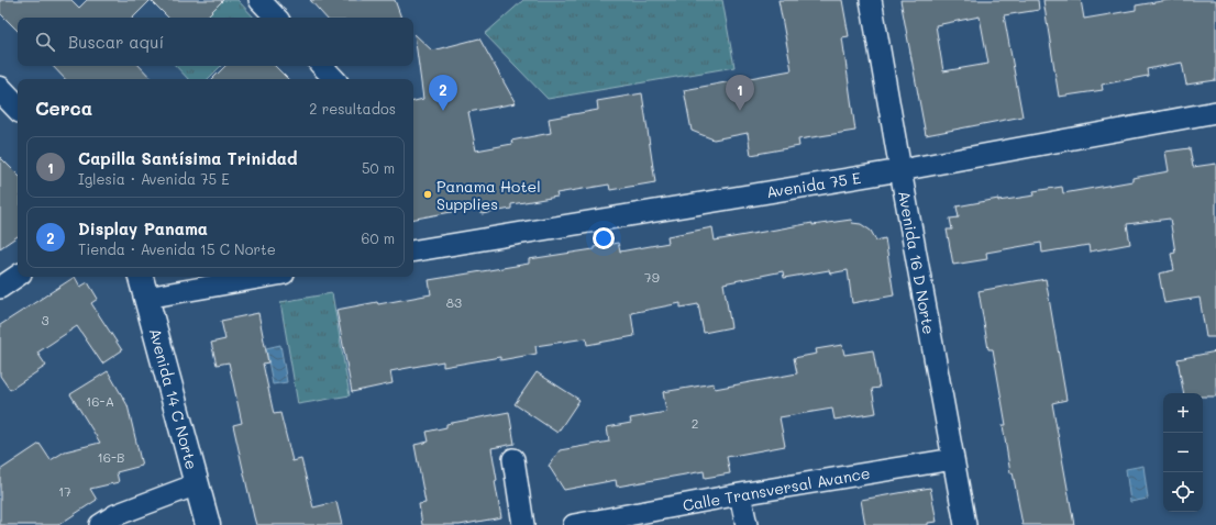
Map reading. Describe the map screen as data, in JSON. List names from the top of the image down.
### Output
{
  "streets": {
    "street": [
      "Avenida 75 E",
      "Avenida 16 D Norte",
      "Avenida 14 C Norte",
      "Calle Transversal Avance"
    ]
  },
  "crossings": [
    ["Avenida 75 E", "Avenida 16 D Norte"],
    ["Avenida 16 D Norte", "Calle Transversal Avance"]
  ],
  "places": ["Panama Hotel Supplies"],
  "house_numbers": [
    "79",
    "83",
    "3",
    "16-A",
    "2",
    "16-B",
    "17"
  ],
  "page": {
    "search": "Buscar aquí",
    "pins": ["1", "2"],
    "heading": ["Cerca", "2 resultados"],
    "list": [
      {
        "mark": "1",
        "name": "Capilla Santísima Trinidad",
        "note": "Iglesia · Avenida 75 E",
        "value": "50 m"
      },
      {
        "mark": "2",
        "name": "Display Panama",
        "note": "Tienda · Avenida 15 C Norte",
        "value": "60 m"
      }
    ],
    "map_buttons": ["+", "−"]
  }
}
